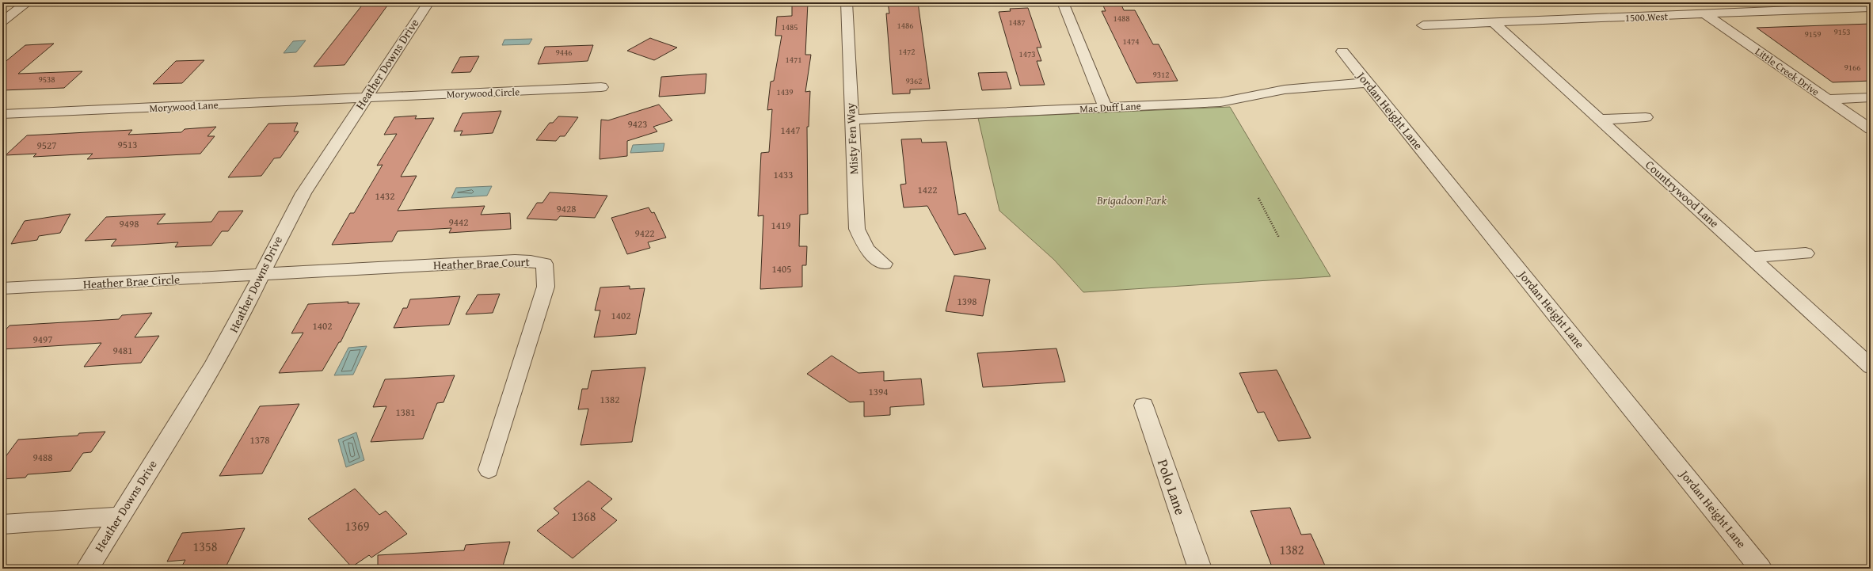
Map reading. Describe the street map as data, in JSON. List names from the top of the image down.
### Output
{
  "streets": {
    "street": [
      "1500 West",
      "Heather Downs Drive",
      "Little Creek Drive",
      "Morywood Circle",
      "Morywood Lane",
      "Mac Duff Lane",
      "Jordan Height Lane",
      "Misty Fen Way",
      "Countrywood Lane",
      "Heather Brae Court",
      "Heather Brae Circle",
      "Polo Lane"
    ]
  },
  "crossings": [
    ["1500 West", "Little Creek Drive"],
    ["1500 West", "Countrywood Lane"],
    ["Heather Downs Drive", "Morywood Circle"],
    ["Heather Downs Drive", "Morywood Lane"],
    ["Heather Downs Drive", "Heather Brae Court"],
    ["Heather Downs Drive", "Heather Brae Circle"],
    ["Morywood Circle", "Morywood Lane"],
    ["Mac Duff Lane", "Jordan Height Lane"],
    ["Mac Duff Lane", "Misty Fen Way"],
    ["Heather Brae Court", "Heather Brae Circle"]
  ],
  "parks": ["Brigadoon Park"],
  "house_numbers": [
    "1488",
    "1487",
    "1486",
    "1485",
    "9153",
    "9159",
    "1474",
    "1472",
    "9446",
    "1473",
    "1471",
    "9166",
    "9312",
    "9538",
    "9362",
    "1439",
    "9423",
    "1447",
    "9513",
    "9527",
    "1433",
    "1422",
    "1432",
    "9428",
    "9442",
    "9498",
    "1419",
    "9422",
    "1405",
    "1398",
    "1402",
    "1402",
    "9497",
    "9481",
    "1394",
    "1382",
    "1381",
    "1378",
    "9488",
    "1368",
    "1369",
    "1358",
    "1382"
  ]
}
